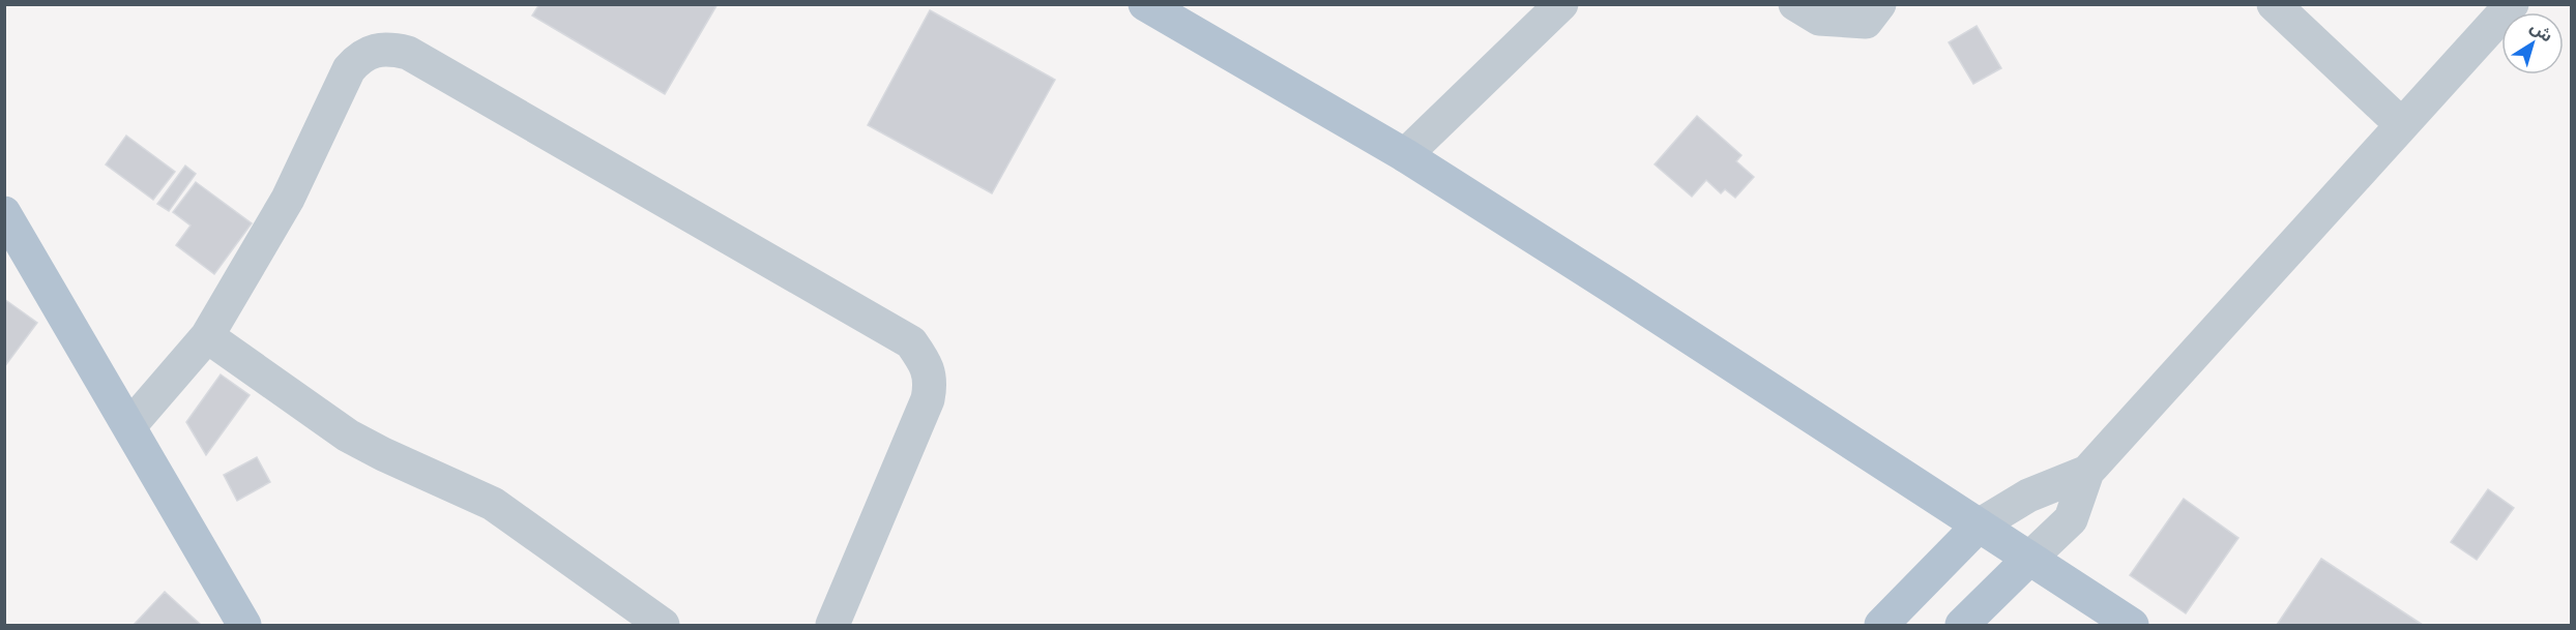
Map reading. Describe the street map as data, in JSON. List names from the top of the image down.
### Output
{
  "north": "top right"
}
